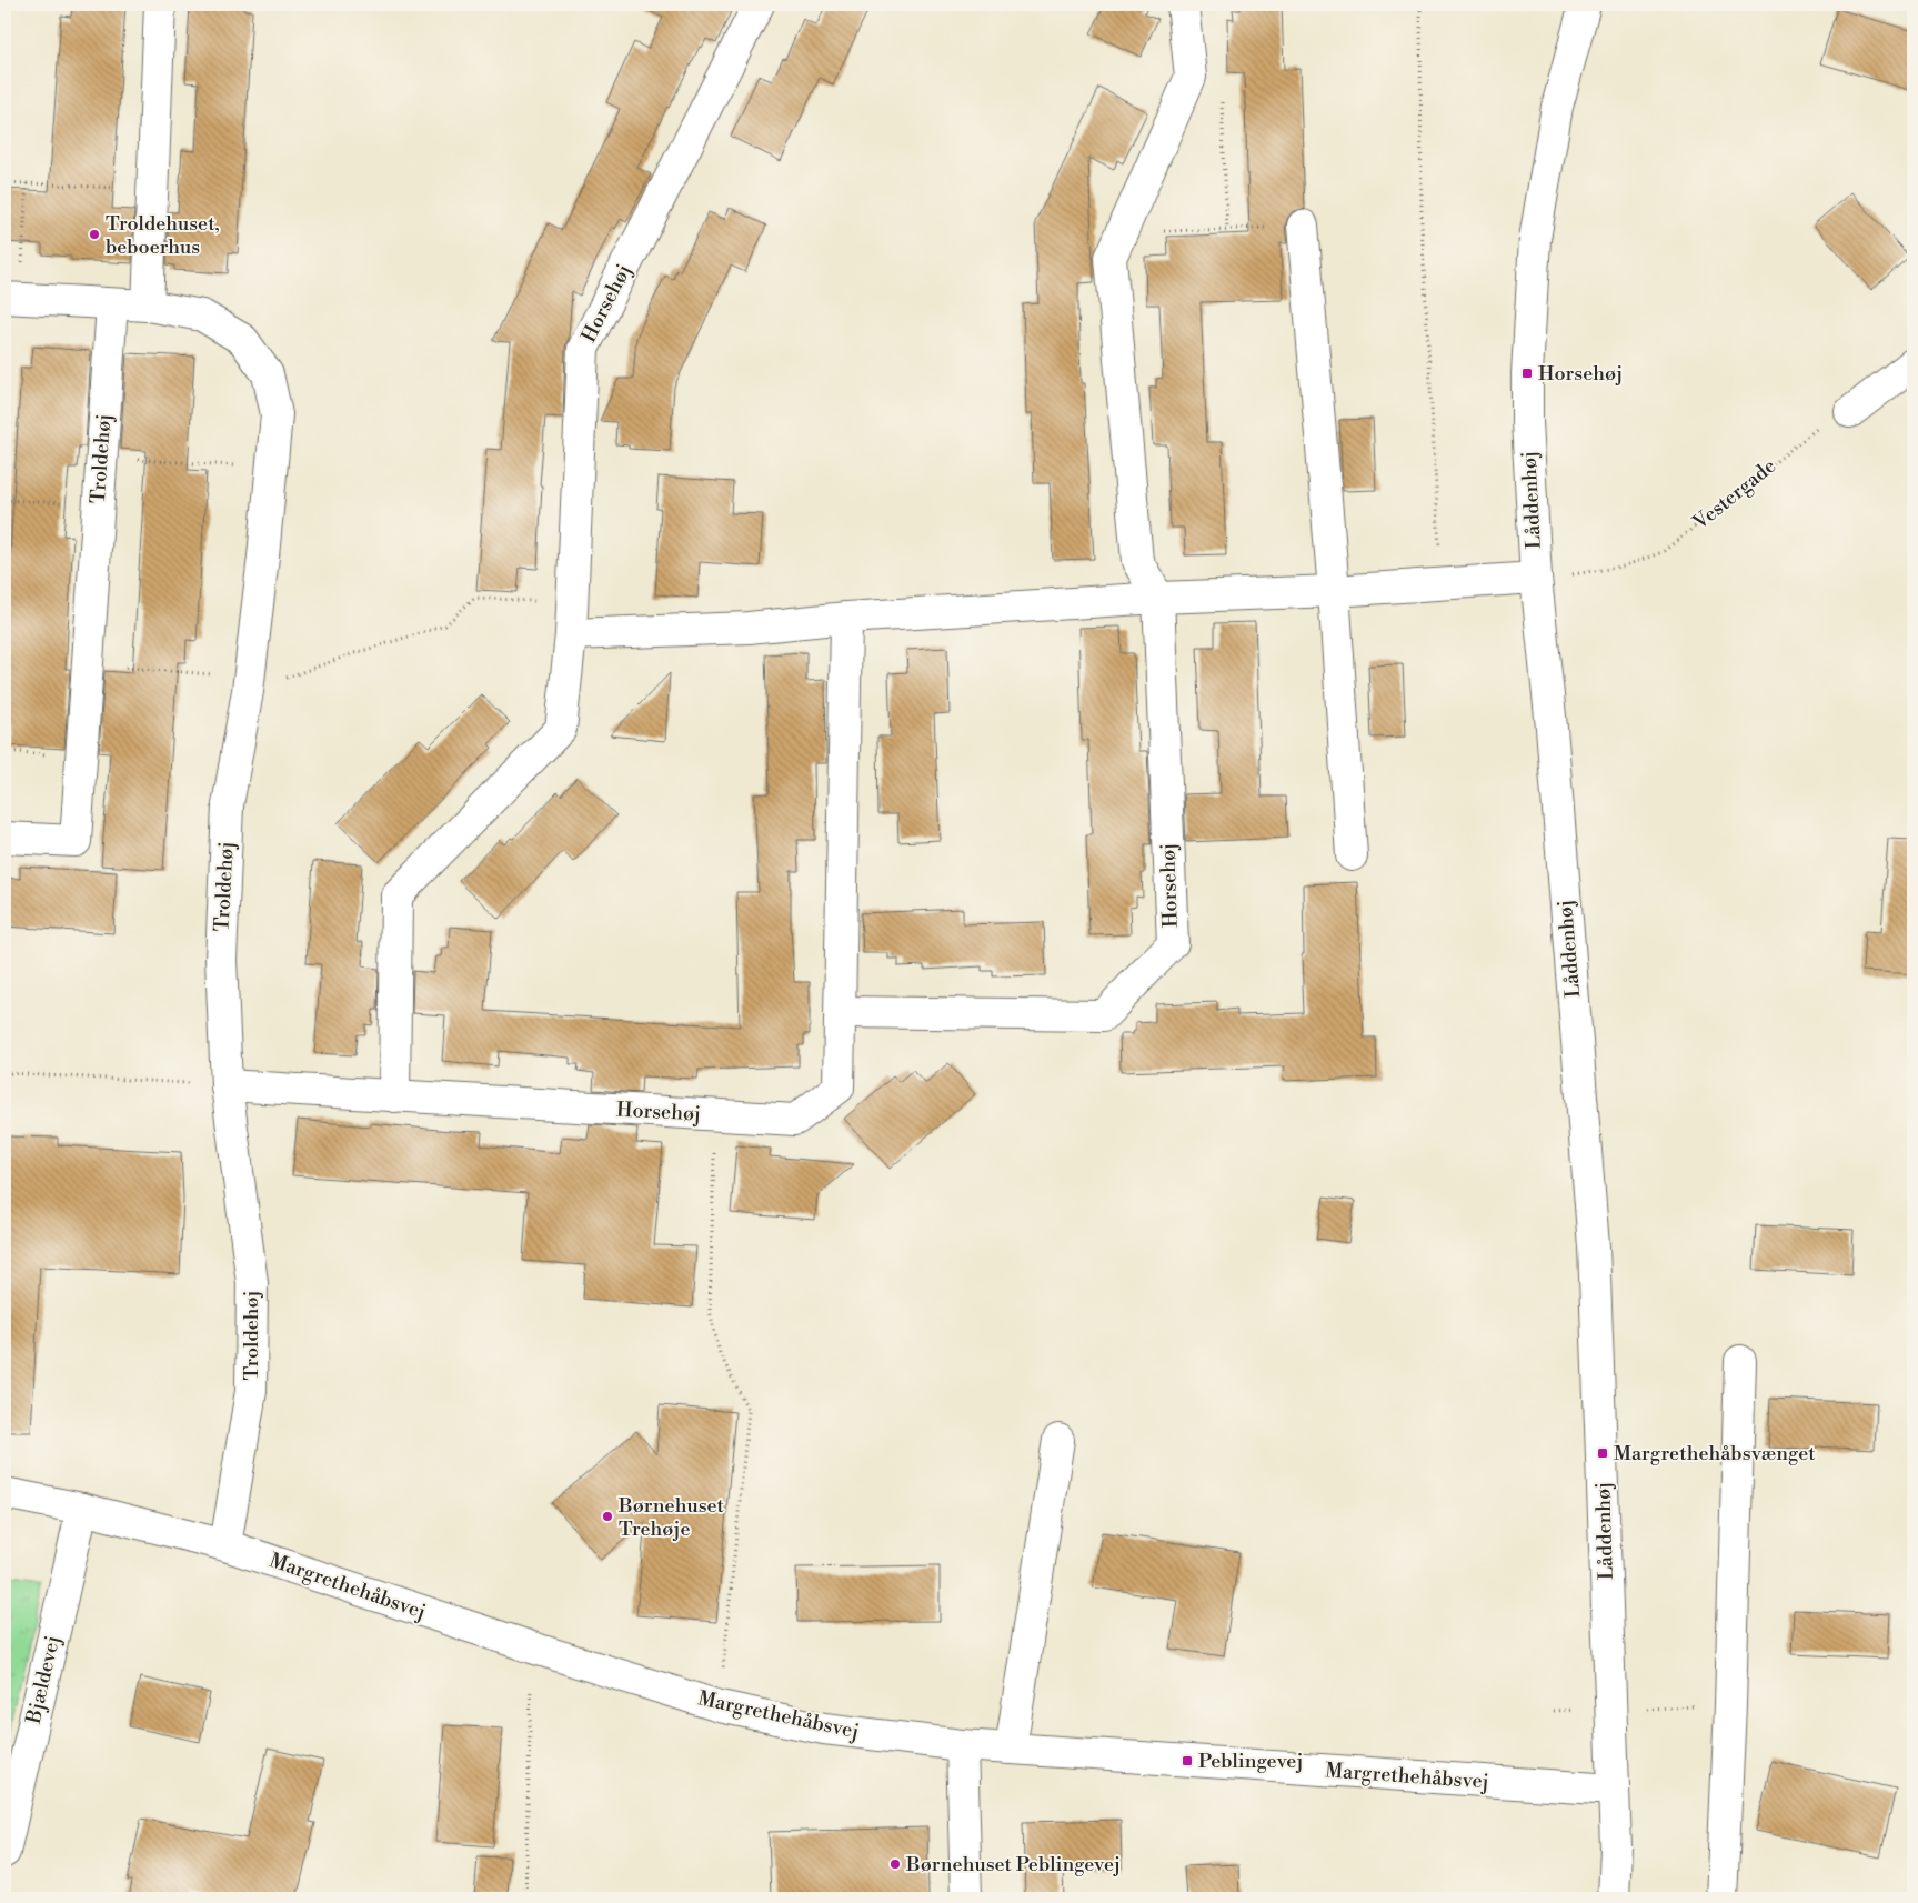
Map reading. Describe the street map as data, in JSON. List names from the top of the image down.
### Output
{
  "streets": {
    "street": [
      "Horsehøj",
      "Troldehøj",
      "Låddenhøj",
      "Margrethehåbsvej",
      "Bjældevej"
    ],
    "path": ["Vestergade"]
  },
  "crossings": [
    ["Horsehøj", "Troldehøj"],
    ["Troldehøj", "Margrethehåbsvej"],
    ["Vestergade", "Låddenhøj"],
    ["Låddenhøj", "Margrethehåbsvej"],
    ["Margrethehåbsvej", "Bjældevej"]
  ],
  "places": {
    "other": ["Troldehuset, beboerhus", "Børnehuset Trehøje", "Børnehuset Peblingevej"],
    "transit": ["Horsehøj", "Margrethehåbsvænget", "Peblingevej"]
  }
}
